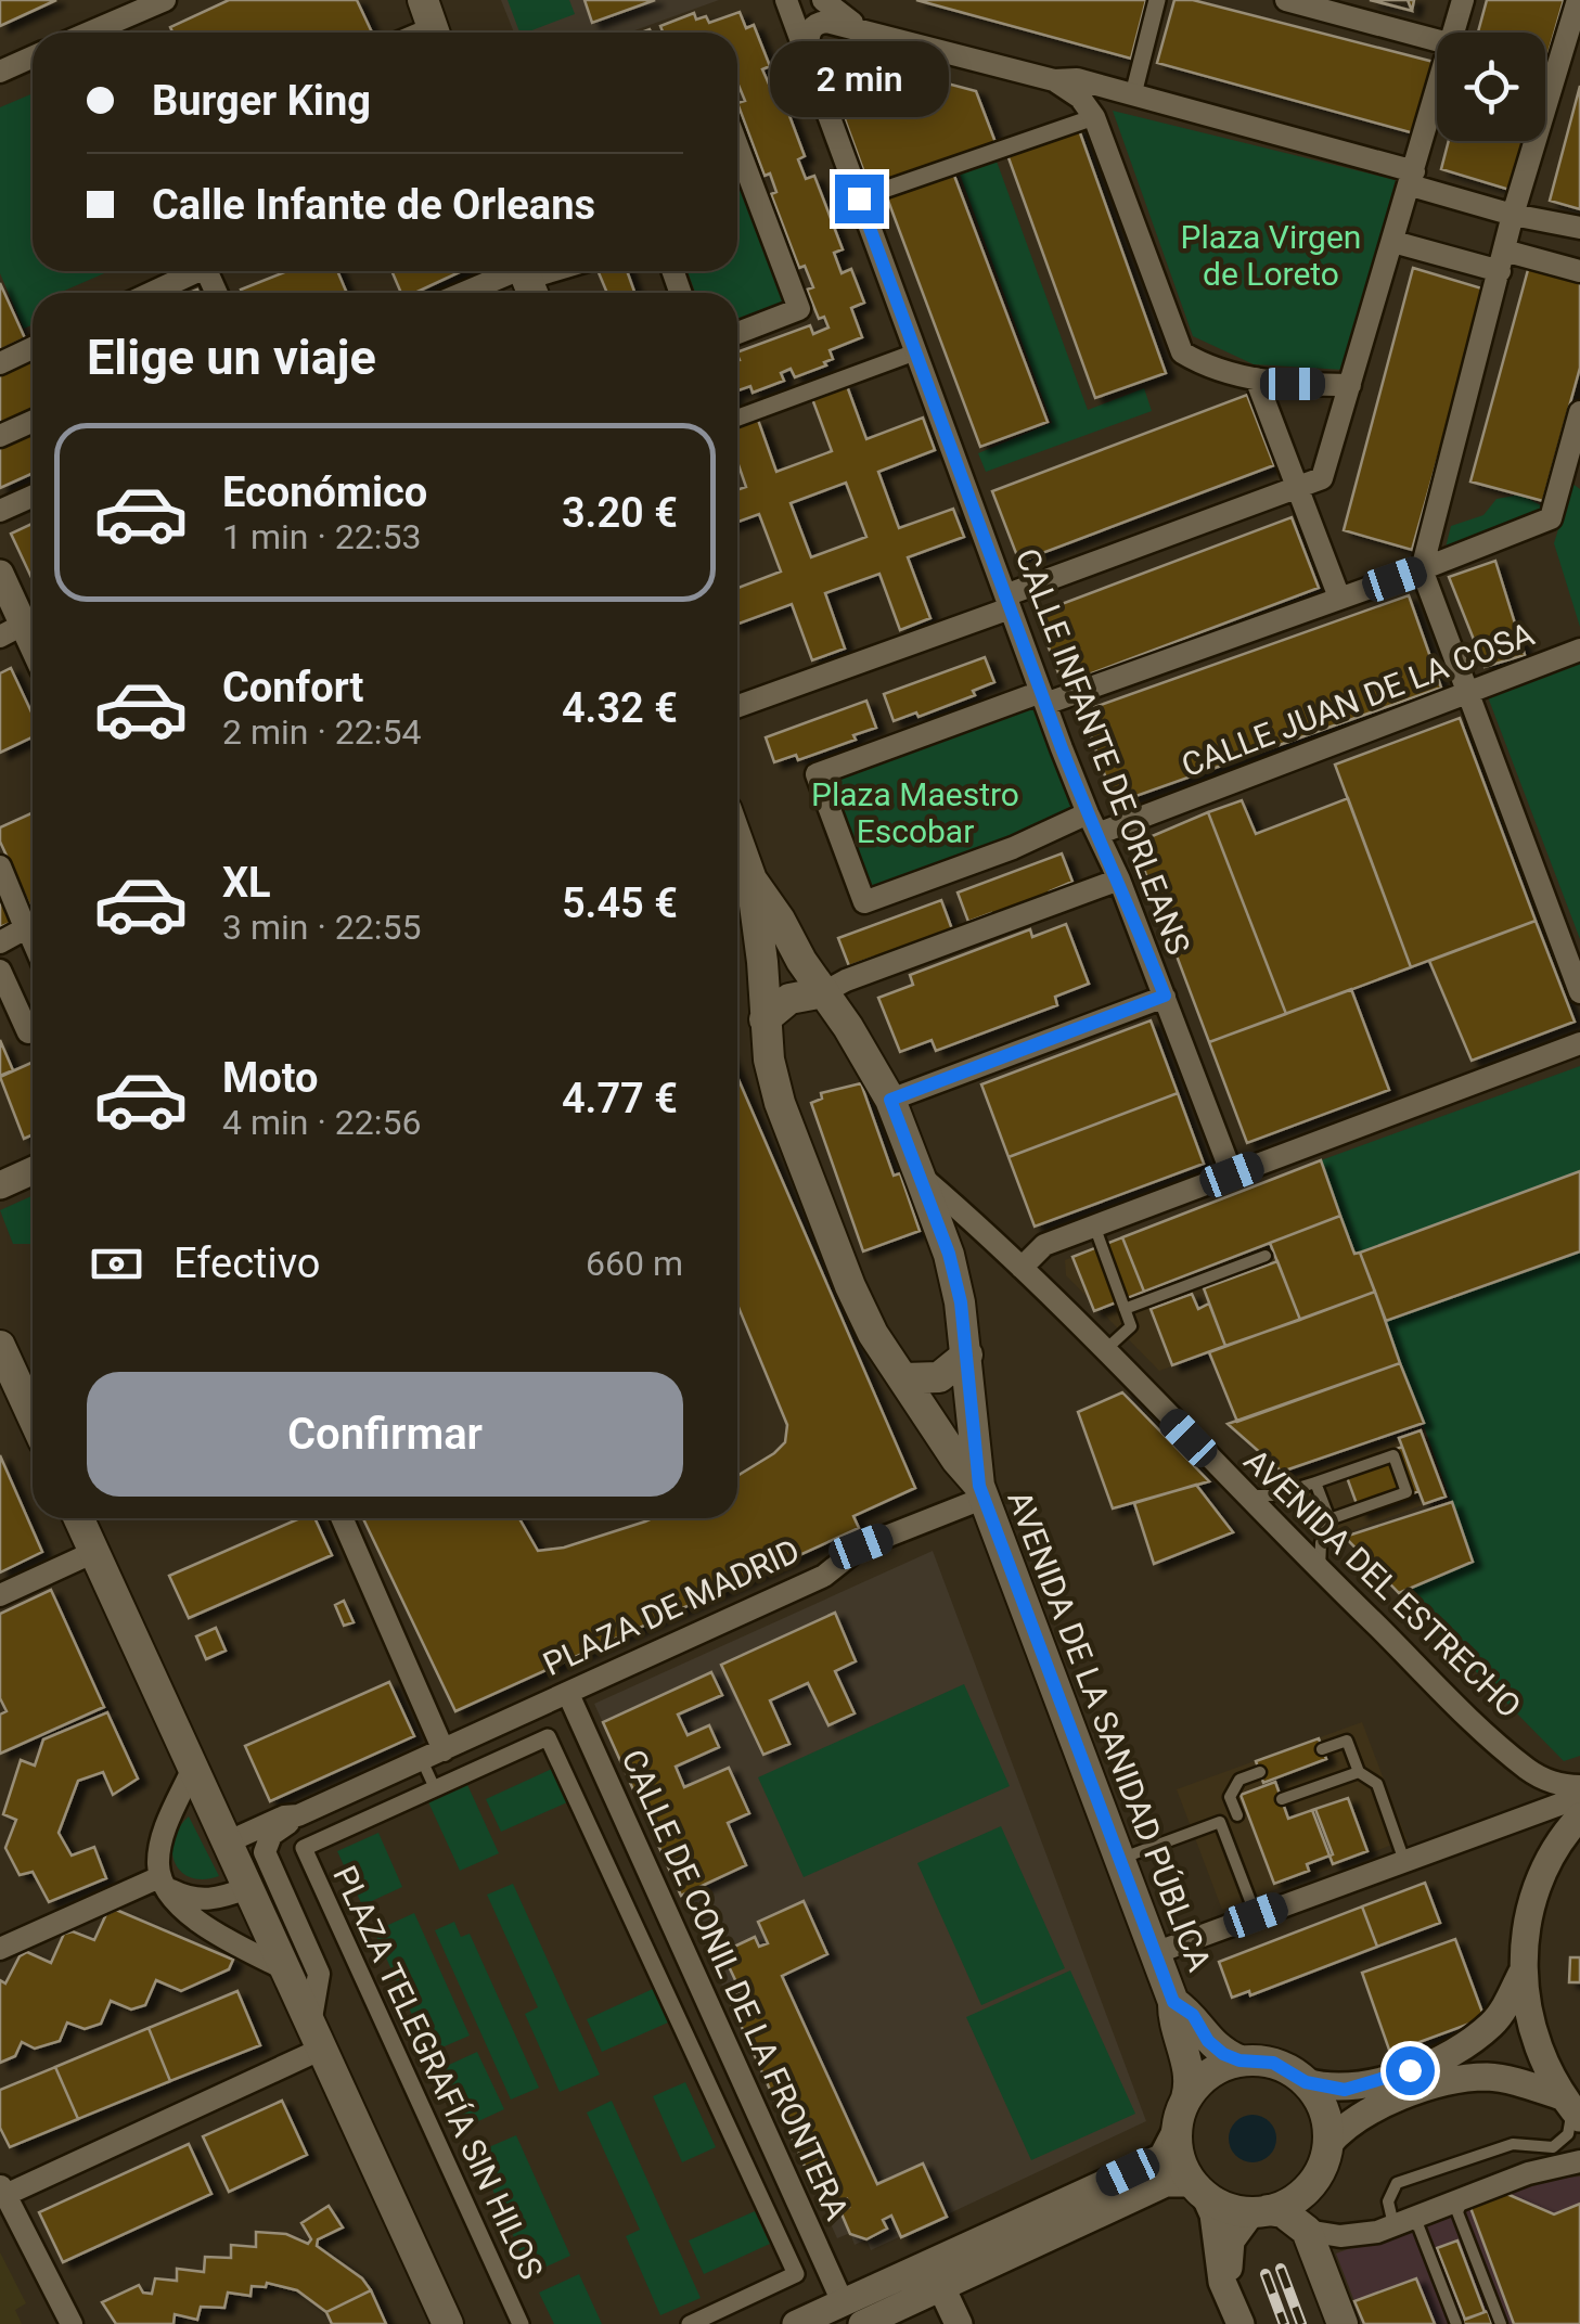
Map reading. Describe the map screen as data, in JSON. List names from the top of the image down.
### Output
{
  "streets": {
    "main road": ["AVENIDA DE LA SANIDAD PÚBLICA"],
    "street": [
      "CALLE JUAN DE LA COSA",
      "CALLE INFANTE DE ORLEANS",
      "AVENIDA DEL ESTRECHO",
      "PLAZA DE MADRID",
      "CALLE DE CONIL DE LA FRONTERA",
      "PLAZA TELEGRAFÍA SIN HILOS"
    ]
  },
  "crossings": [
    ["CALLE JUAN DE LA COSA", "CALLE INFANTE DE ORLEANS"],
    ["AVENIDA DEL ESTRECHO", "AVENIDA DE LA SANIDAD PÚBLICA"],
    ["PLAZA DE MADRID", "AVENIDA DE LA SANIDAD PÚBLICA"],
    ["PLAZA DE MADRID", "CALLE DE CONIL DE LA FRONTERA"]
  ],
  "parks": ["Plaza Virgen de Loreto", "Plaza Maestro Escobar"],
  "page": {
    "banner": ["Burger King", "Calle Infante de Orleans"],
    "bubble": "2 min",
    "heading": "Elige un viaje",
    "list": [
      {
        "name": "Económico",
        "note": "1 min · 22:53",
        "value": "3.20 €"
      },
      {
        "name": "Confort",
        "note": "2 min · 22:54",
        "value": "4.32 €"
      },
      {
        "name": "XL",
        "note": "3 min · 22:55",
        "value": "5.45 €"
      },
      {
        "name": "Moto",
        "note": "4 min · 22:56",
        "value": "4.77 €"
      }
    ],
    "pay": ["Efectivo", "660 m"],
    "buttons": "Confirmar"
  }
}
